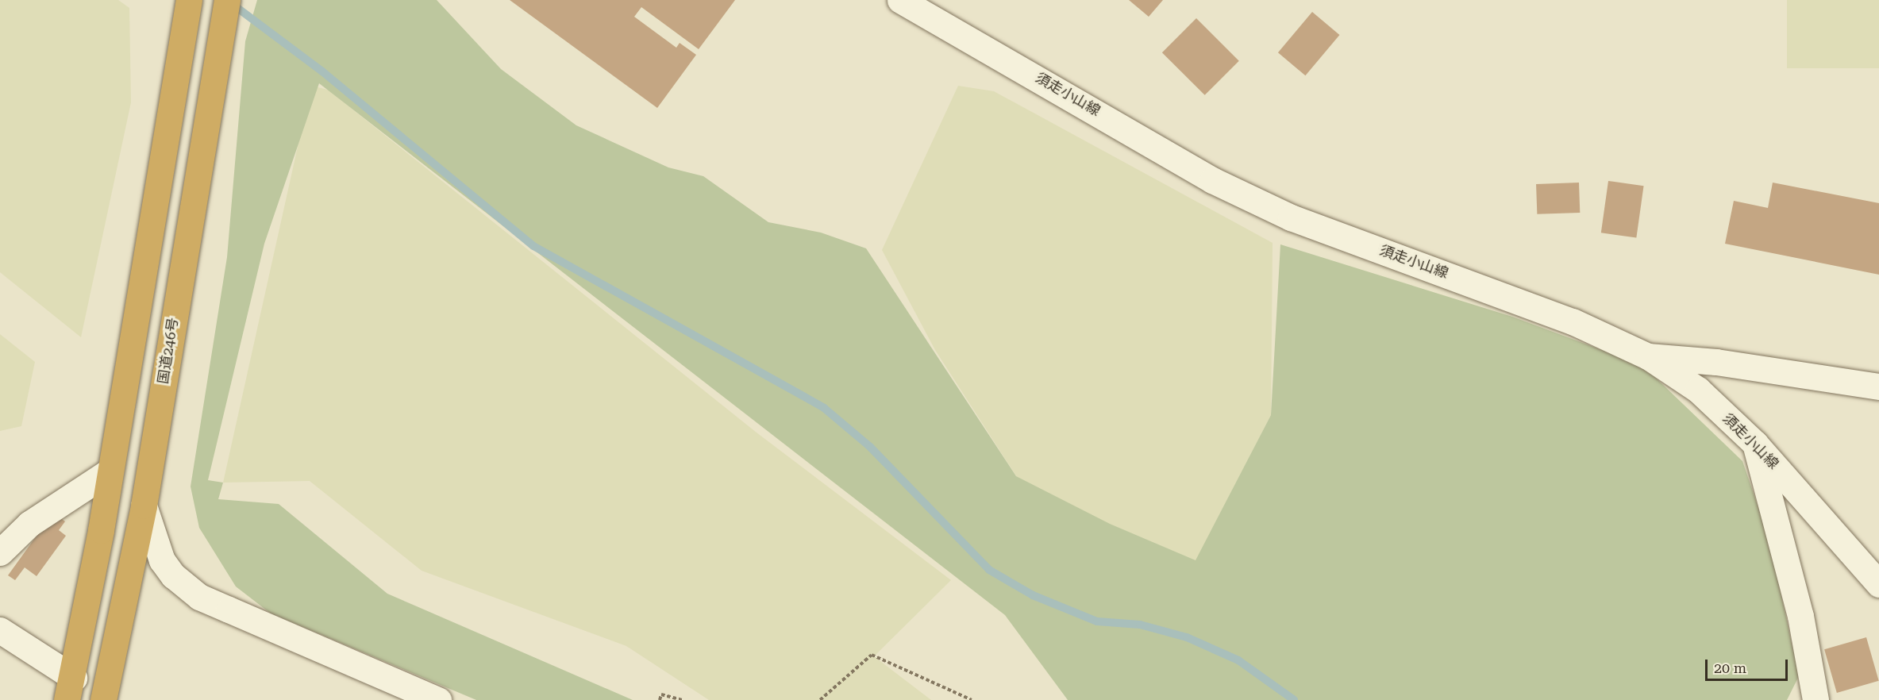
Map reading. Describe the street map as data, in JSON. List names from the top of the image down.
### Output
{
  "streets": {
    "highway": ["国道246号"],
    "main road": ["須走小山線"]
  },
  "scale_bar": "20 m"
}
